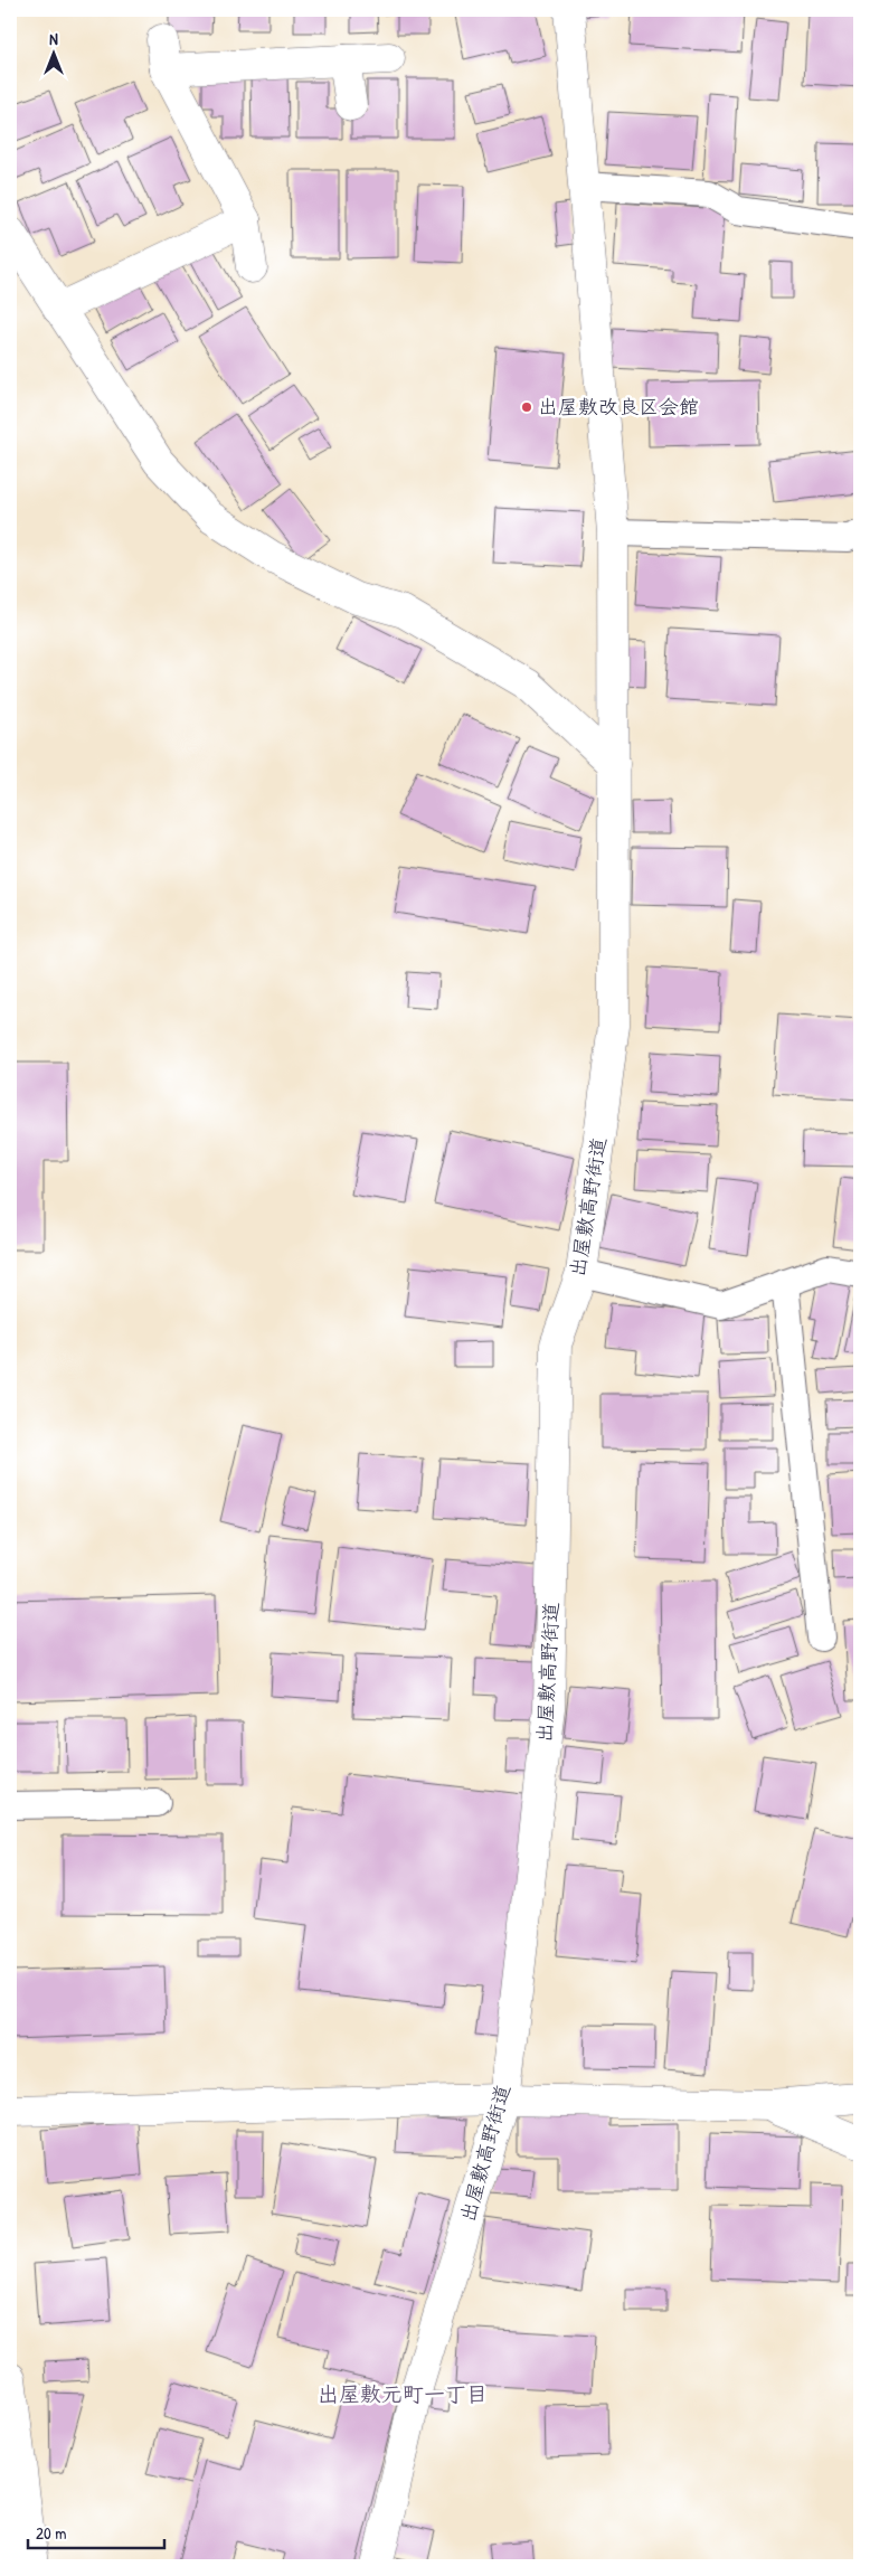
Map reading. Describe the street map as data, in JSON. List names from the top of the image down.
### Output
{
  "streets": {
    "street": ["出屋敷高野街道"]
  },
  "districts": ["出屋敷元町一丁目"],
  "places": ["出屋敷改良区会館"],
  "scale_bar": "20 m",
  "north": "top"
}
